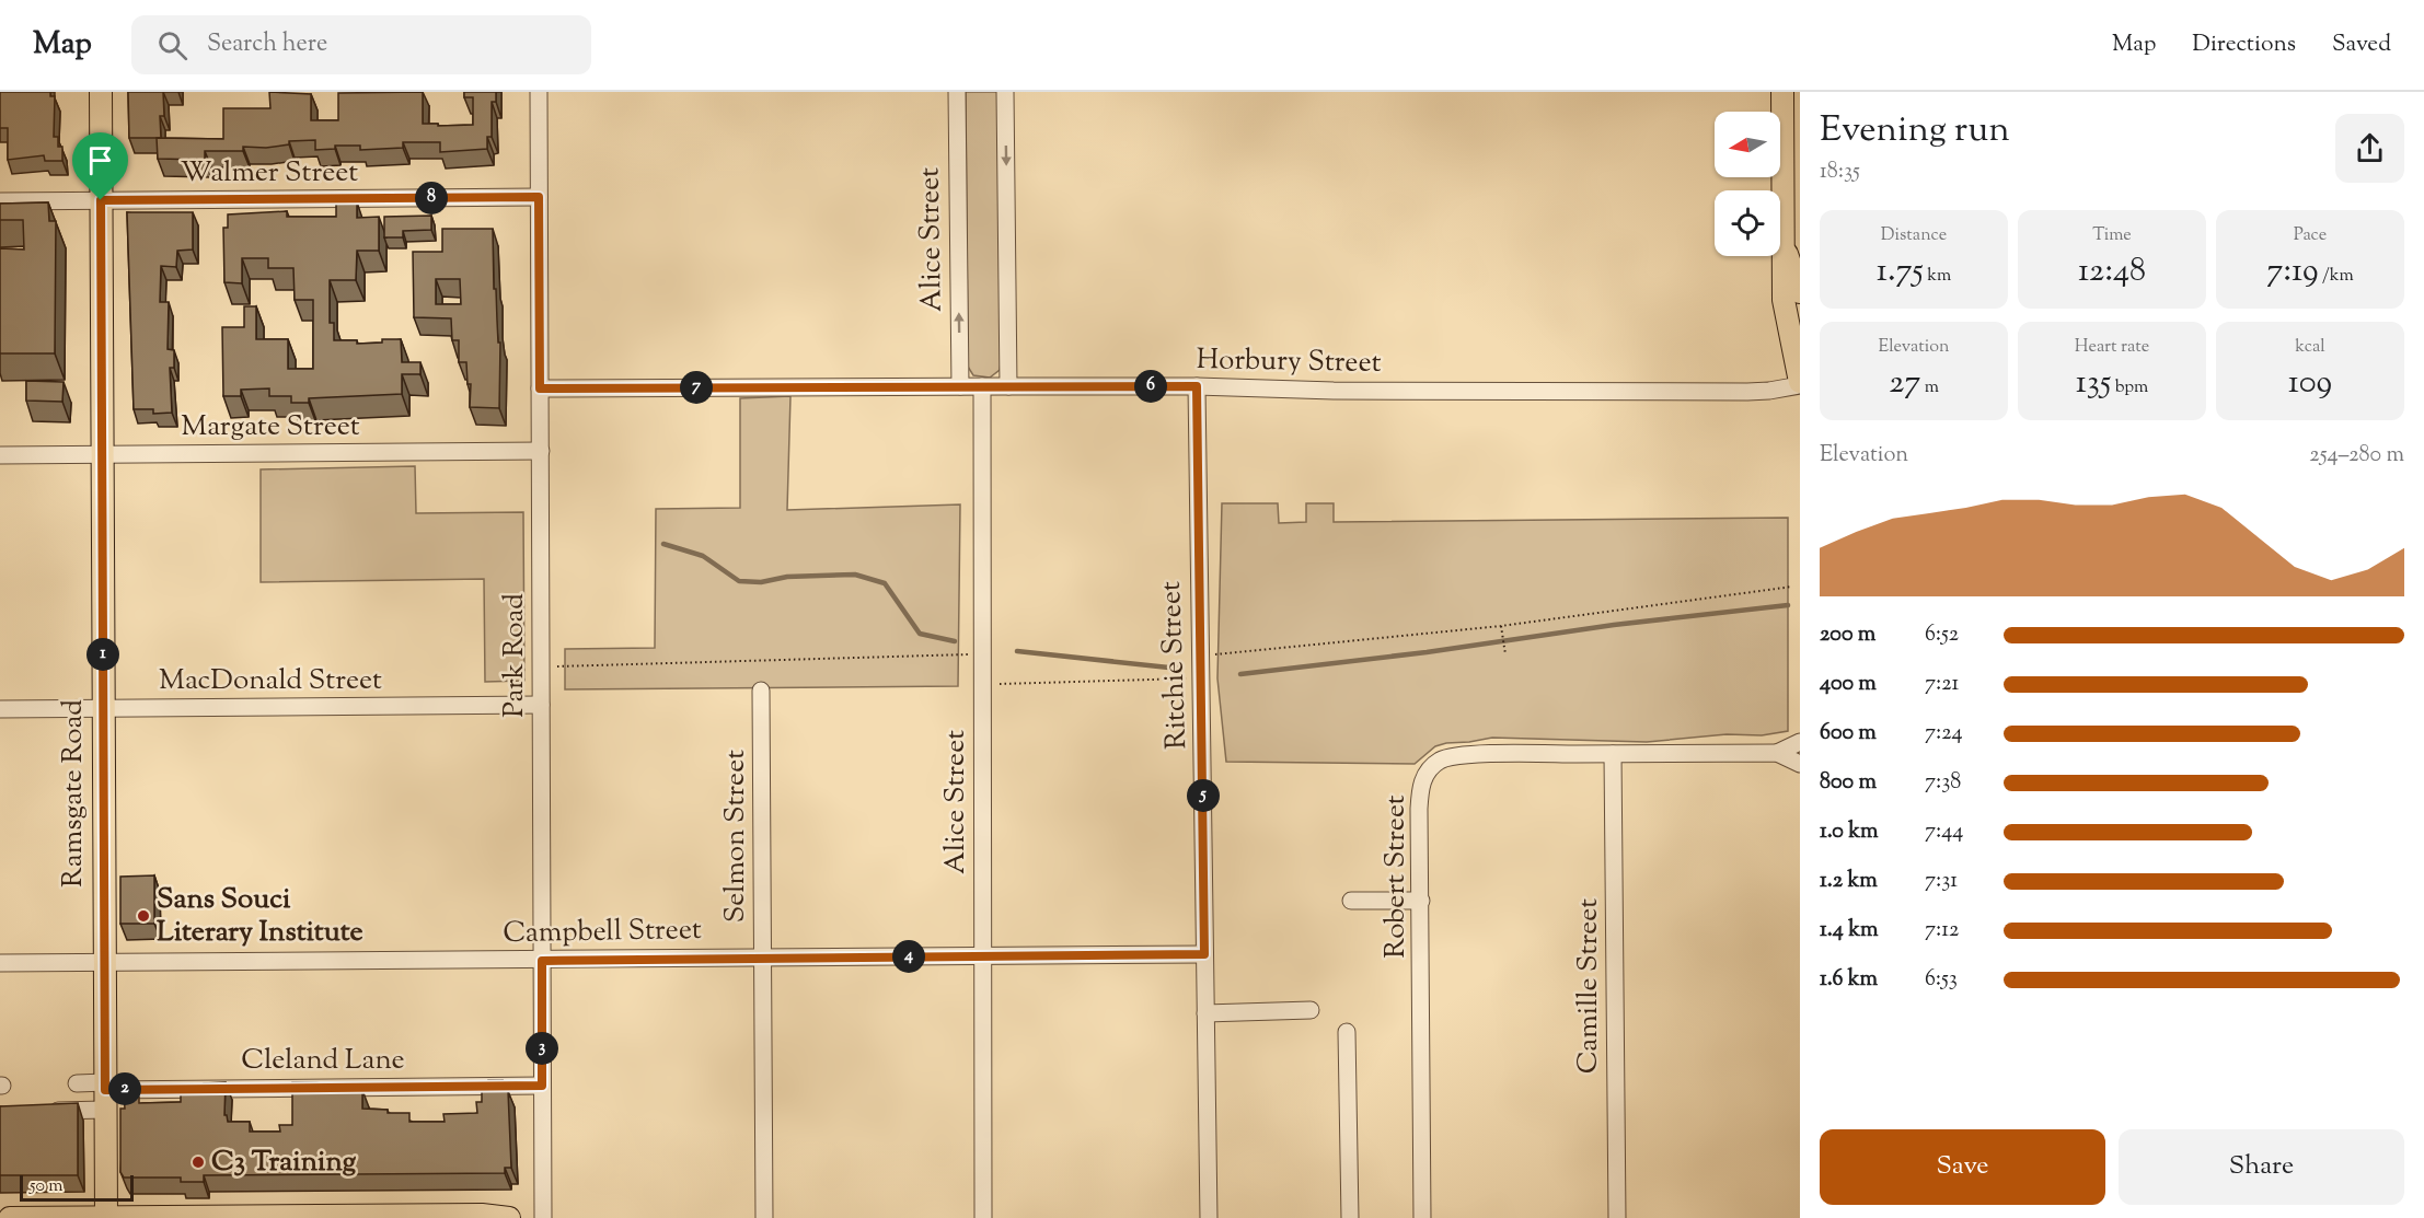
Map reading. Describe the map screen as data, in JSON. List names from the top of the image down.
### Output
{
  "streets": {
    "main road": ["Ramsgate Road"],
    "street": [
      "Walmer Street",
      "Alice Street",
      "Horbury Street",
      "Margate Street",
      "Park Road",
      "Ritchie Street",
      "MacDonald Street",
      "Selmon Street",
      "Robert Street",
      "Campbell Street",
      "Camille Street",
      "Cleland Lane"
    ]
  },
  "crossings": [
    ["Walmer Street", "Park Road"],
    ["Walmer Street", "Ramsgate Road"],
    ["Alice Street", "Horbury Street"],
    ["Alice Street", "Campbell Street"],
    ["Horbury Street", "Park Road"],
    ["Horbury Street", "Ritchie Street"],
    ["Margate Street", "Park Road"],
    ["Margate Street", "Ramsgate Road"],
    ["Park Road", "MacDonald Street"],
    ["Park Road", "Campbell Street"],
    ["Park Road", "Cleland Lane"],
    ["Ritchie Street", "Campbell Street"],
    ["MacDonald Street", "Ramsgate Road"],
    ["Ramsgate Road", "Campbell Street"],
    ["Ramsgate Road", "Cleland Lane"],
    ["Selmon Street", "Campbell Street"],
    ["Robert Street", "Camille Street"]
  ],
  "places": ["Sans Souci Literary Institute", "C3 Training"],
  "scale_bar": "50 m",
  "north": "left",
  "page": {
    "header": "Map",
    "search": "Search here",
    "nav": ["Map", "Directions", "Saved"],
    "heading": ["Evening run", "18:35"],
    "pins": [
      "8",
      "6",
      "7",
      "1",
      "5",
      "4",
      "3",
      "2"
    ],
    "stats": [
      ["Distance", "1.75 km"],
      ["Time", "12:48"],
      ["Pace", "7:19 /km"],
      ["Elevation", "27 m"],
      ["Heart rate", "135 bpm"],
      ["kcal", "109"]
    ],
    "chart": ["Elevation", "254–280 m"],
    "list": [
      {
        "name": "200 m",
        "note": "6:52"
      },
      {
        "name": "400 m",
        "note": "7:21"
      },
      {
        "name": "600 m",
        "note": "7:24"
      },
      {
        "name": "800 m",
        "note": "7:38"
      },
      {
        "name": "1.0 km",
        "note": "7:44"
      },
      {
        "name": "1.2 km",
        "note": "7:31"
      },
      {
        "name": "1.4 km",
        "note": "7:12"
      },
      {
        "name": "1.6 km",
        "note": "6:53"
      }
    ],
    "buttons": ["Save", "Share"],
    "scale": "50 m"
  }
}
